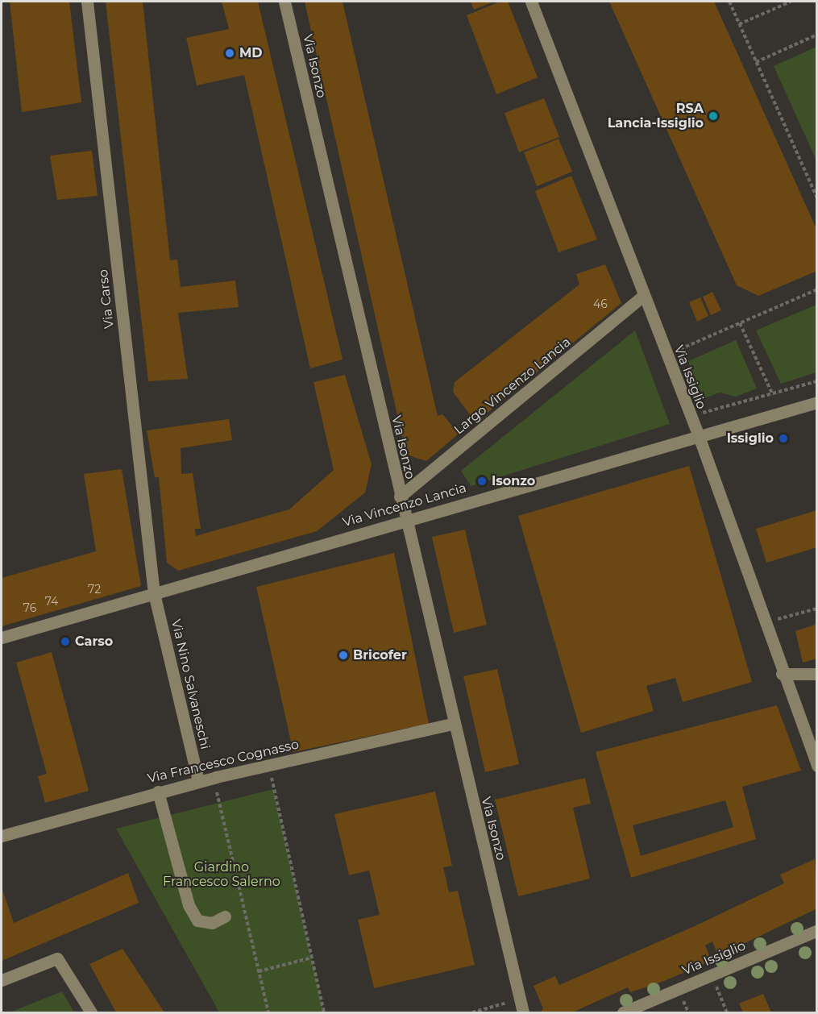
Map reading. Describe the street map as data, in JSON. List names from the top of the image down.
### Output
{
  "streets": {
    "street": [
      "Via Isonzo",
      "Via Carso",
      "Via Issiglio",
      "Largo Vincenzo Lancia",
      "Via Vincenzo Lancia",
      "Via Nino Salvaneschi",
      "Via Francesco Cognasso"
    ]
  },
  "crossings": [
    ["Via Isonzo", "Largo Vincenzo Lancia"],
    ["Via Isonzo", "Via Vincenzo Lancia"],
    ["Via Isonzo", "Via Francesco Cognasso"],
    ["Via Carso", "Via Vincenzo Lancia"],
    ["Via Carso", "Via Nino Salvaneschi"],
    ["Via Issiglio", "Largo Vincenzo Lancia"],
    ["Via Issiglio", "Via Vincenzo Lancia"],
    ["Via Vincenzo Lancia", "Via Nino Salvaneschi"],
    ["Via Nino Salvaneschi", "Via Francesco Cognasso"]
  ],
  "parks": ["Giardino Francesco Salerno"],
  "places": [
    "MD",
    "RSA Lancia-Issiglio",
    "Issiglio",
    "Isonzo",
    "Carso",
    "Bricofer"
  ],
  "house_numbers": [
    "46",
    "72",
    "74",
    "76"
  ]
}
